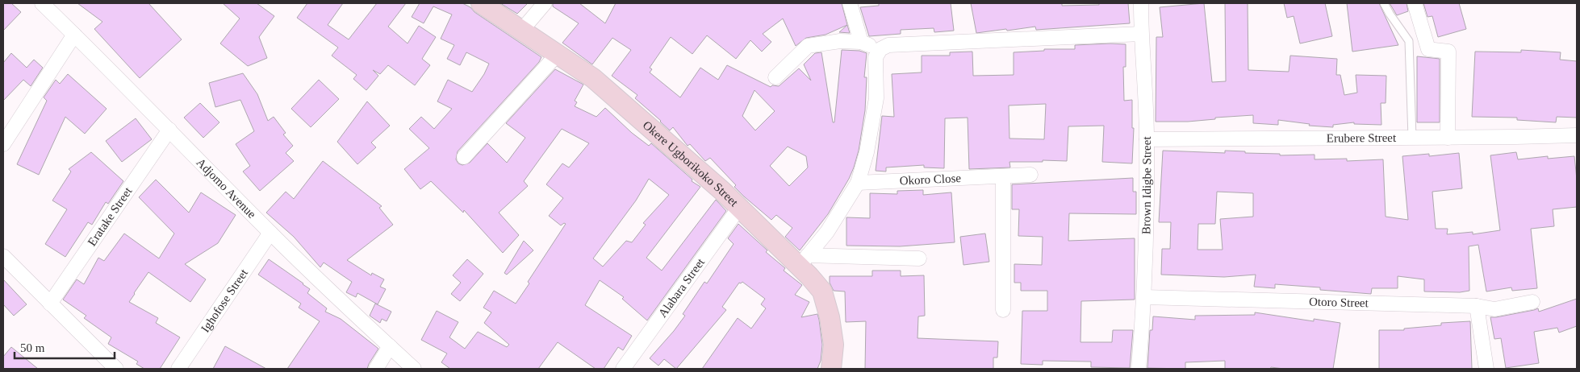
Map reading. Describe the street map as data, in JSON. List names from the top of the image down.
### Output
{
  "streets": {
    "street": [
      "Erubere Street",
      "Okere Ugborikoko Street",
      "Okoro Close",
      "Brown Idigbe Street",
      "Adjomo Avenue",
      "Eratake Street",
      "Alabara Street",
      "Ighofose Street",
      "Otoro Street"
    ]
  },
  "crossings": [
    ["Erubere Street", "Brown Idigbe Street"],
    ["Okere Ugborikoko Street", "Alabara Street"],
    ["Brown Idigbe Street", "Otoro Street"],
    ["Adjomo Avenue", "Eratake Street"],
    ["Adjomo Avenue", "Ighofose Street"]
  ],
  "scale_bar": "50 m"
}
